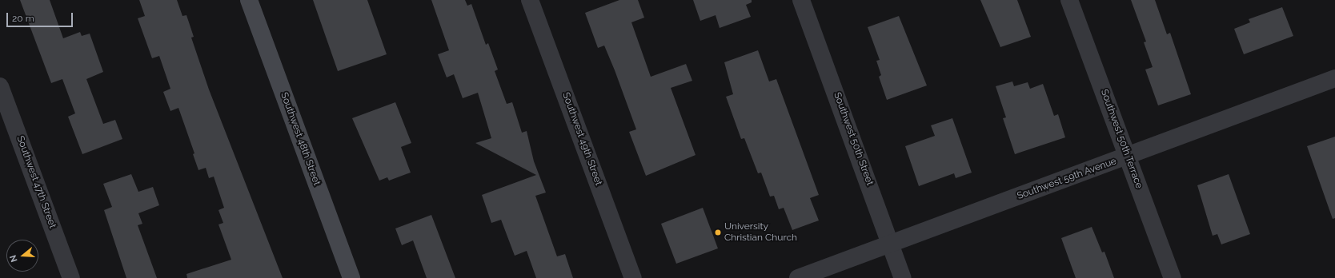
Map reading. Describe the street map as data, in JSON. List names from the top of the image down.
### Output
{
  "streets": {
    "street": [
      "Southwest 48th Street",
      "Southwest 49th Street",
      "Southwest 50th Street",
      "Southwest 50th Terrace",
      "Southwest 59th Avenue",
      "Southwest 47th Street"
    ]
  },
  "crossings": [
    ["Southwest 50th Street", "Southwest 59th Avenue"],
    ["Southwest 50th Terrace", "Southwest 59th Avenue"]
  ],
  "places": ["University Christian Church"],
  "scale_bar": "20 m",
  "north": "left"
}
